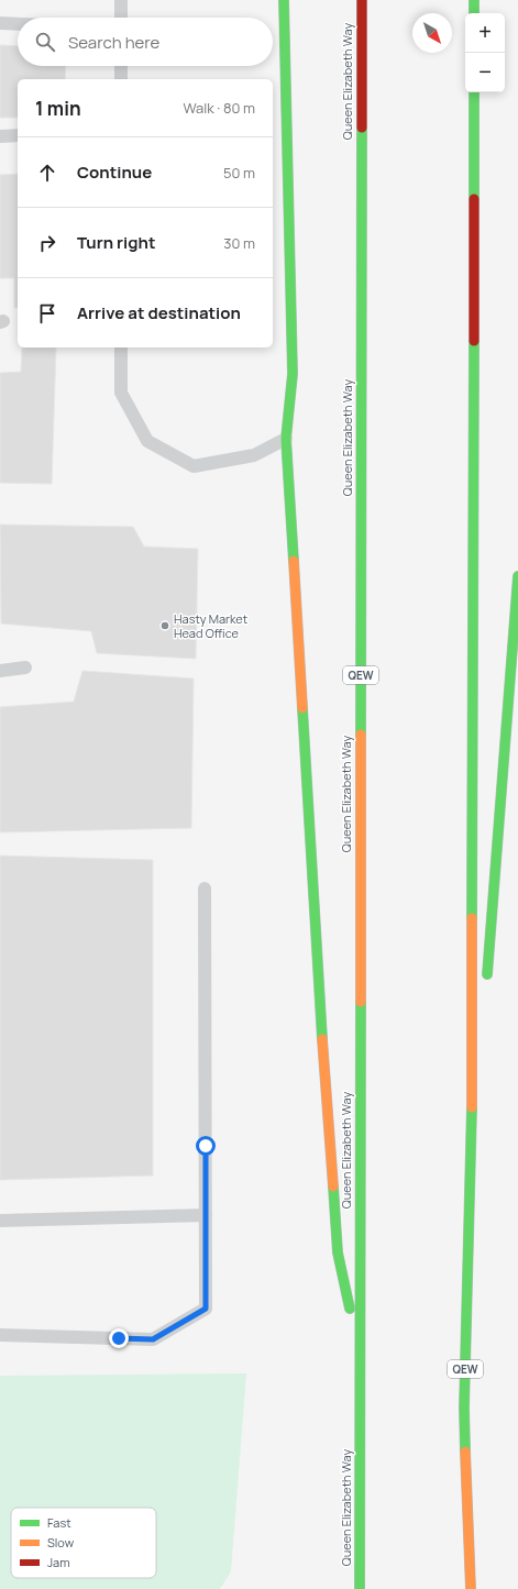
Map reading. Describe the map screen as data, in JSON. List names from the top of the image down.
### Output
{
  "streets": {
    "highway": ["Queen Elizabeth Way", "QEW"]
  },
  "places": ["Hasty Market Head Office"],
  "legend": ["Fast", "Slow", "Jam"],
  "north": "bottom right",
  "page": {
    "map_buttons": ["+", "−"],
    "search": "Search here",
    "heading": ["1 min", "Walk · 80 m"],
    "list": [
      ["Continue", "50 m"],
      ["Turn right", "30 m"],
      "Arrive at destination"
    ]
  }
}
